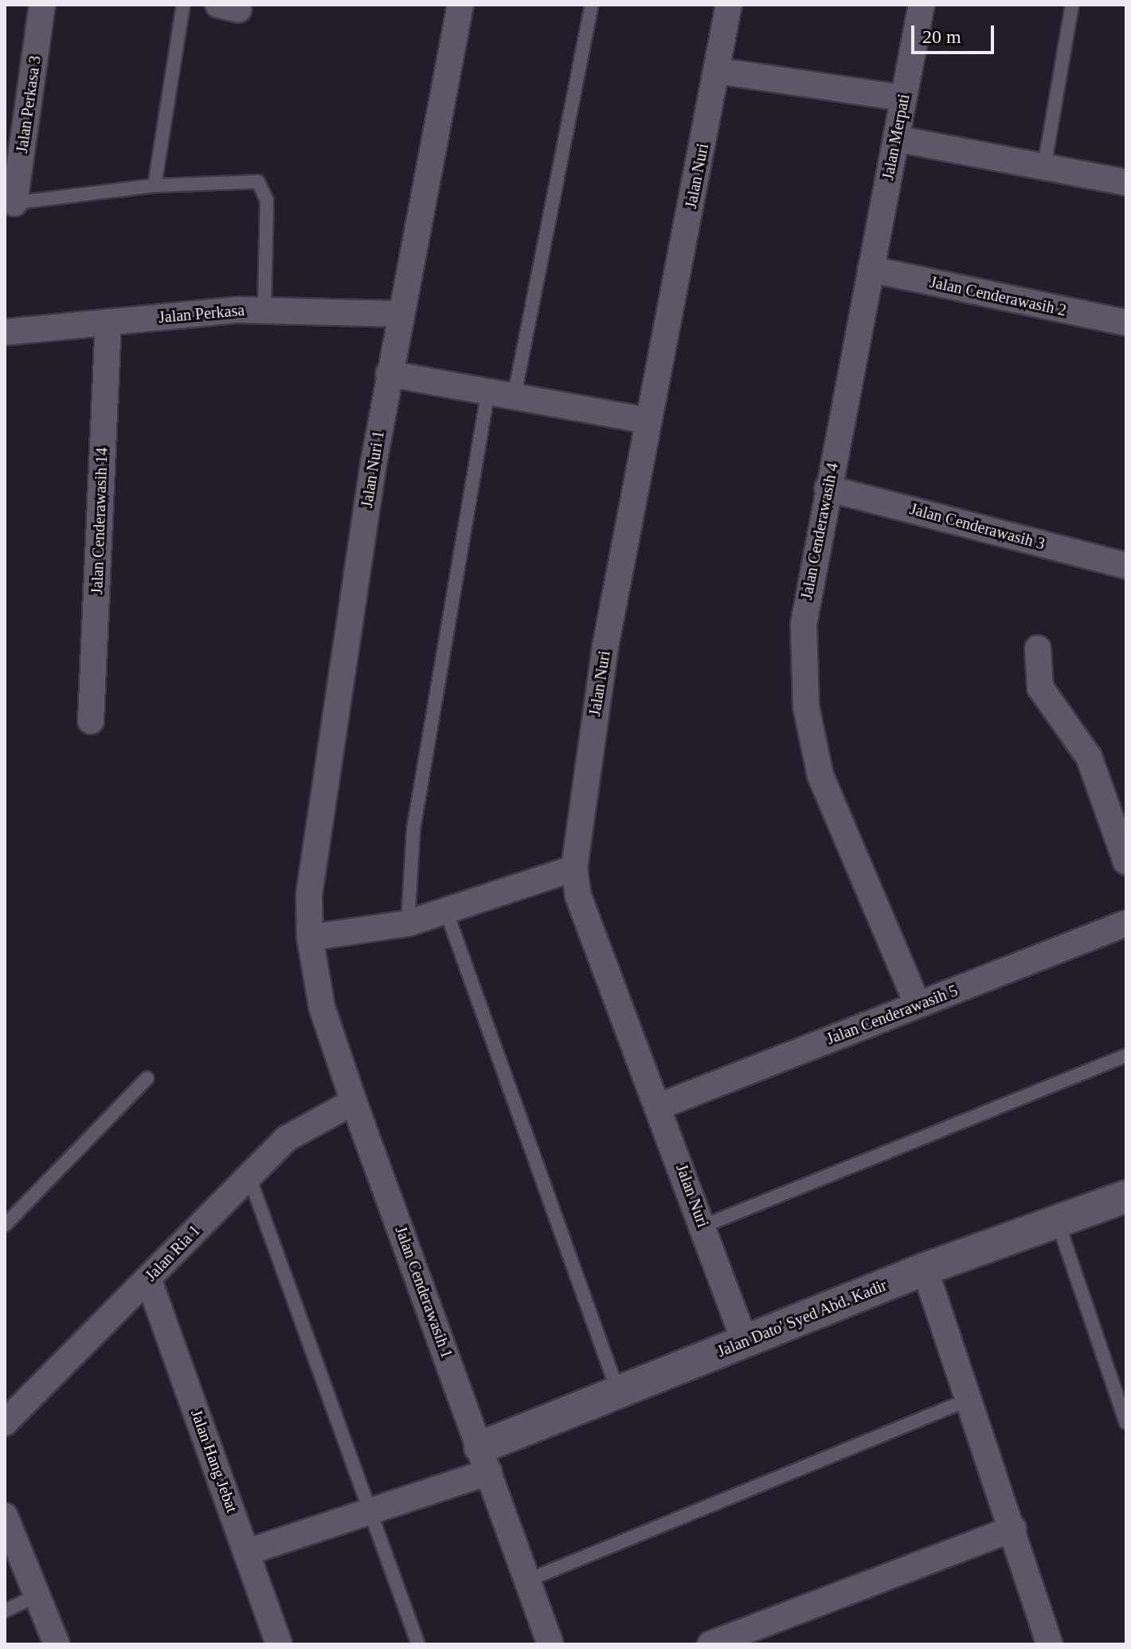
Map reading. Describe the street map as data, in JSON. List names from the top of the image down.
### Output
{
  "streets": {
    "street": [
      "Jalan Perkasa 3",
      "Jalan Merpati",
      "Jalan Nuri",
      "Jalan Cenderawasih 2",
      "Jalan Perkasa",
      "Jalan Nuri 1",
      "Jalan Cenderawasih 14",
      "Jalan Cenderawasih 3",
      "Jalan Cenderawasih 4",
      "Jalan Cenderawasih 5",
      "Jalan Ria 1",
      "Jalan Cenderawasih 1",
      "Jalan Dato' Syed Abd. Kadir",
      "Jalan Hang Jebat"
    ]
  },
  "crossings": [
    ["Jalan Merpati", "Jalan Cenderawasih 2"],
    ["Jalan Merpati", "Jalan Cenderawasih 4"],
    ["Jalan Nuri", "Jalan Cenderawasih 5"],
    ["Jalan Nuri", "Jalan Dato' Syed Abd. Kadir"],
    ["Jalan Cenderawasih 2", "Jalan Cenderawasih 4"],
    ["Jalan Perkasa", "Jalan Nuri 1"],
    ["Jalan Perkasa", "Jalan Cenderawasih 14"],
    ["Jalan Nuri 1", "Jalan Cenderawasih 1"],
    ["Jalan Cenderawasih 3", "Jalan Cenderawasih 4"],
    ["Jalan Cenderawasih 4", "Jalan Cenderawasih 5"],
    ["Jalan Ria 1", "Jalan Cenderawasih 1"],
    ["Jalan Ria 1", "Jalan Hang Jebat"],
    ["Jalan Cenderawasih 1", "Jalan Dato' Syed Abd. Kadir"]
  ],
  "scale_bar": "20 m"
}
